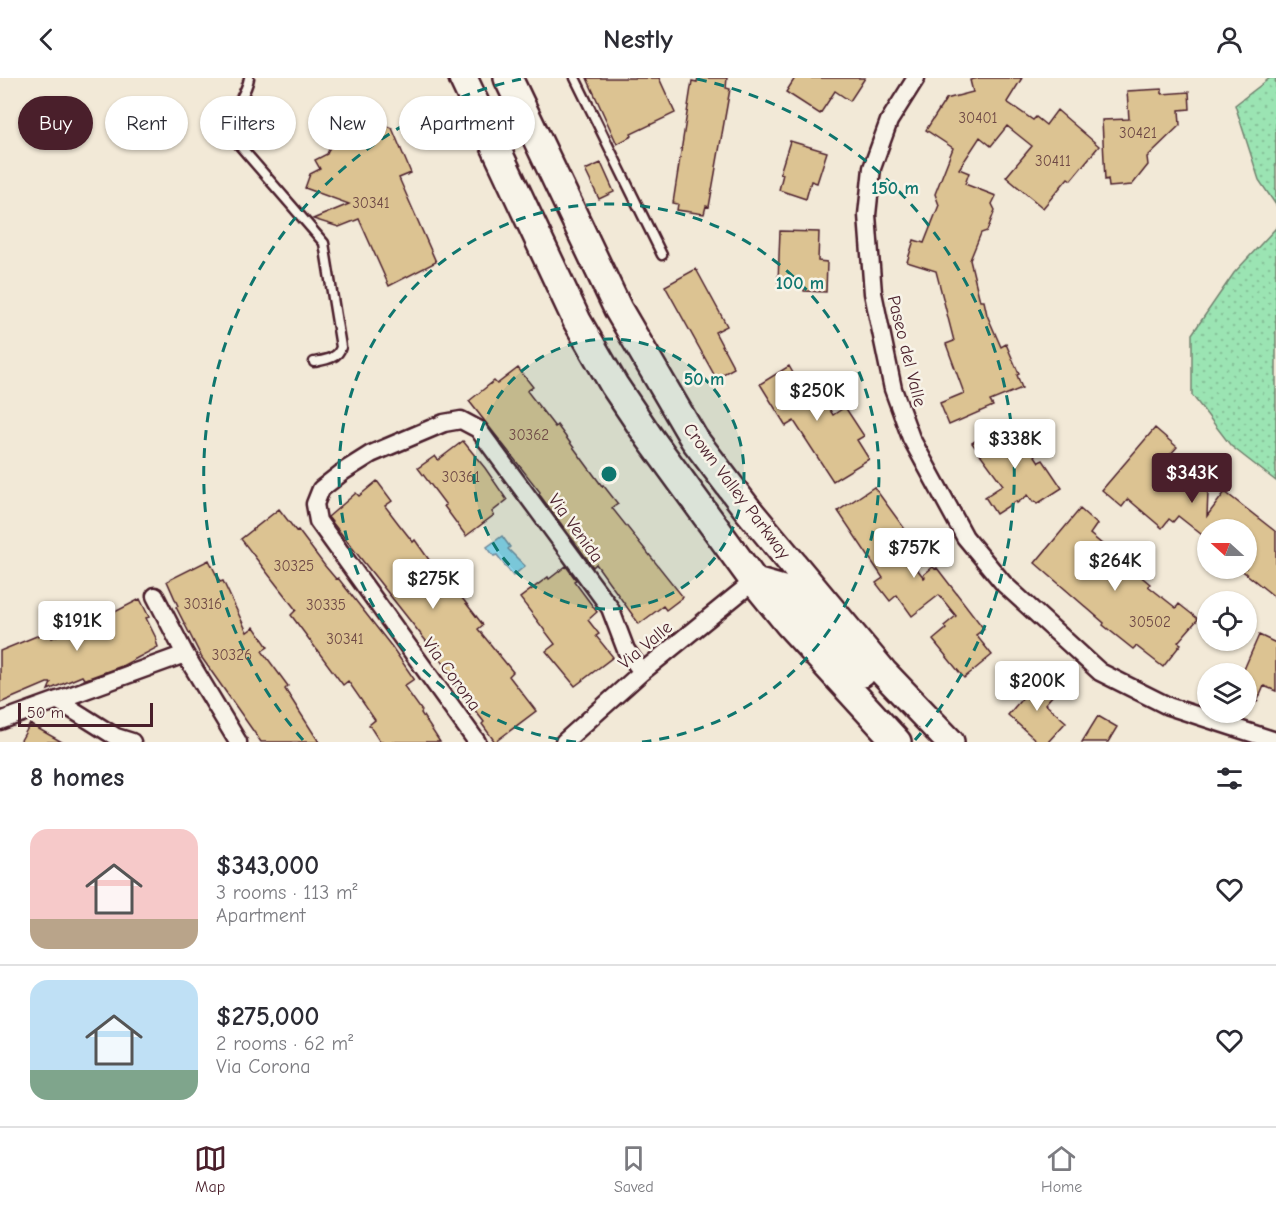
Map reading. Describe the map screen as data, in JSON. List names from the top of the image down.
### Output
{
  "streets": {
    "main road": ["Crown Valley Parkway"],
    "street": [
      "Paseo del Valle",
      "Via Venida",
      "Via Valle",
      "Via Corona"
    ]
  },
  "crossings": [
    ["Via Venida", "Via Valle"],
    ["Via Venida", "Via Corona"]
  ],
  "house_numbers": [
    "30401",
    "30421",
    "30411",
    "30341",
    "30362",
    "30361",
    "30325",
    "30316",
    "30335",
    "30502",
    "30341",
    "30326"
  ],
  "scale_bar": "50 m",
  "north": "left",
  "page": {
    "header": "Nestly",
    "chip": [
      "Buy",
      "Rent",
      "Filters",
      "New",
      "Apartment"
    ],
    "price": [
      "$250K",
      "$338K",
      "$343K",
      "$757K",
      "$264K",
      "$275K",
      "$191K",
      "$200K"
    ],
    "scale": "50 m",
    "heading": "8 homes",
    "list": [
      {
        "name": "$343,000",
        "note": "3 rooms · 113 m² · Apartment"
      },
      {
        "name": "$275,000",
        "note": "2 rooms · 62 m² · Via Corona"
      }
    ],
    "tabs": ["Map", "Saved", "Home"]
  },
  "rings": ["150 m", "100 m", "50 m"]
}
